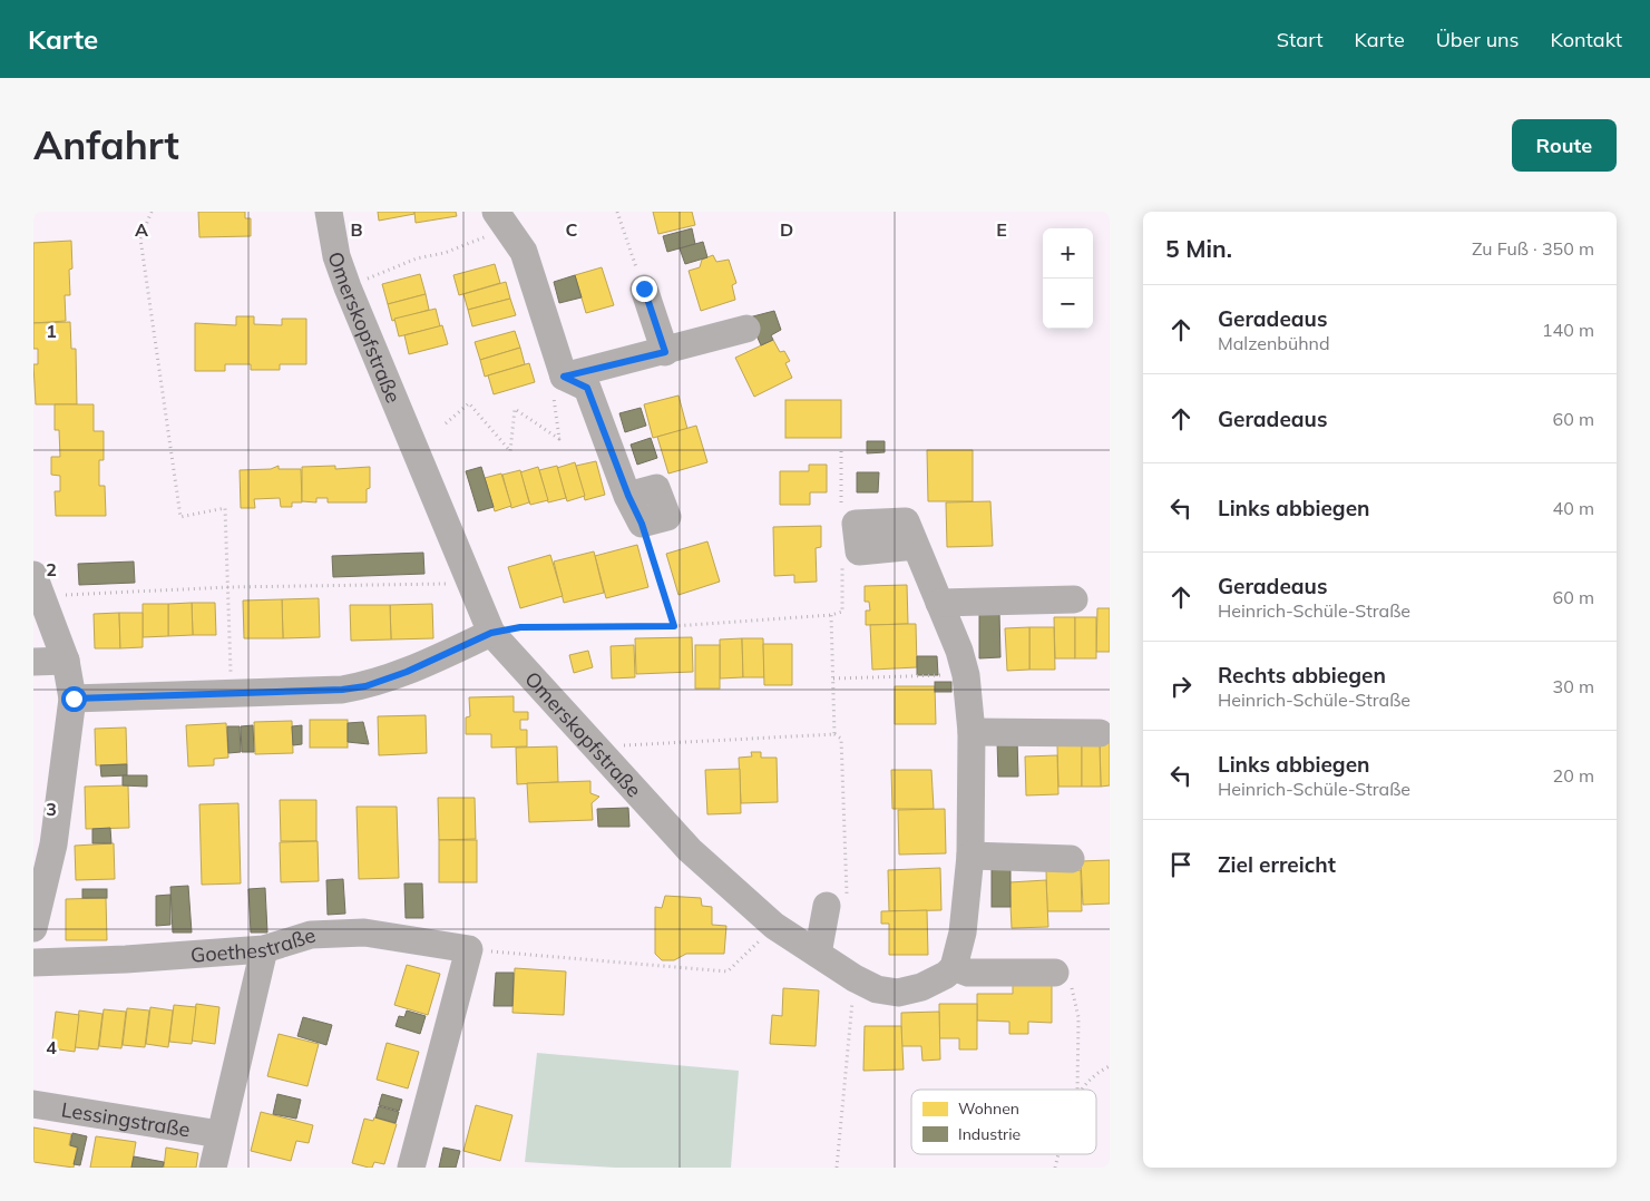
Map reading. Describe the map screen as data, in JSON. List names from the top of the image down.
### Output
{
  "streets": {
    "street": ["Omerskopfstraße", "Goethestraße", "Lessingstraße"]
  },
  "legend": ["Wohnen", "Industrie"],
  "page": {
    "header": "Karte",
    "nav": [
      "Start",
      "Karte",
      "Über uns",
      "Kontakt"
    ],
    "buttons": "Route",
    "title": "Anfahrt",
    "heading": ["5 Min.", "Zu Fuß · 350 m"],
    "map_buttons": ["+", "−"],
    "list": [
      ["Geradeaus", "Malzenbühnd", "140 m"],
      ["Geradeaus", "60 m"],
      ["Links abbiegen", "40 m"],
      ["Geradeaus", "Heinrich-Schüle-Straße", "60 m"],
      ["Rechts abbiegen", "Heinrich-Schüle-Straße", "30 m"],
      ["Links abbiegen", "Heinrich-Schüle-Straße", "20 m"],
      "Ziel erreicht"
    ]
  },
  "grid": {
    "columns": [
      "A",
      "B",
      "C",
      "D",
      "E"
    ],
    "rows": [
      "1",
      "2",
      "3",
      "4"
    ]
  }
}
